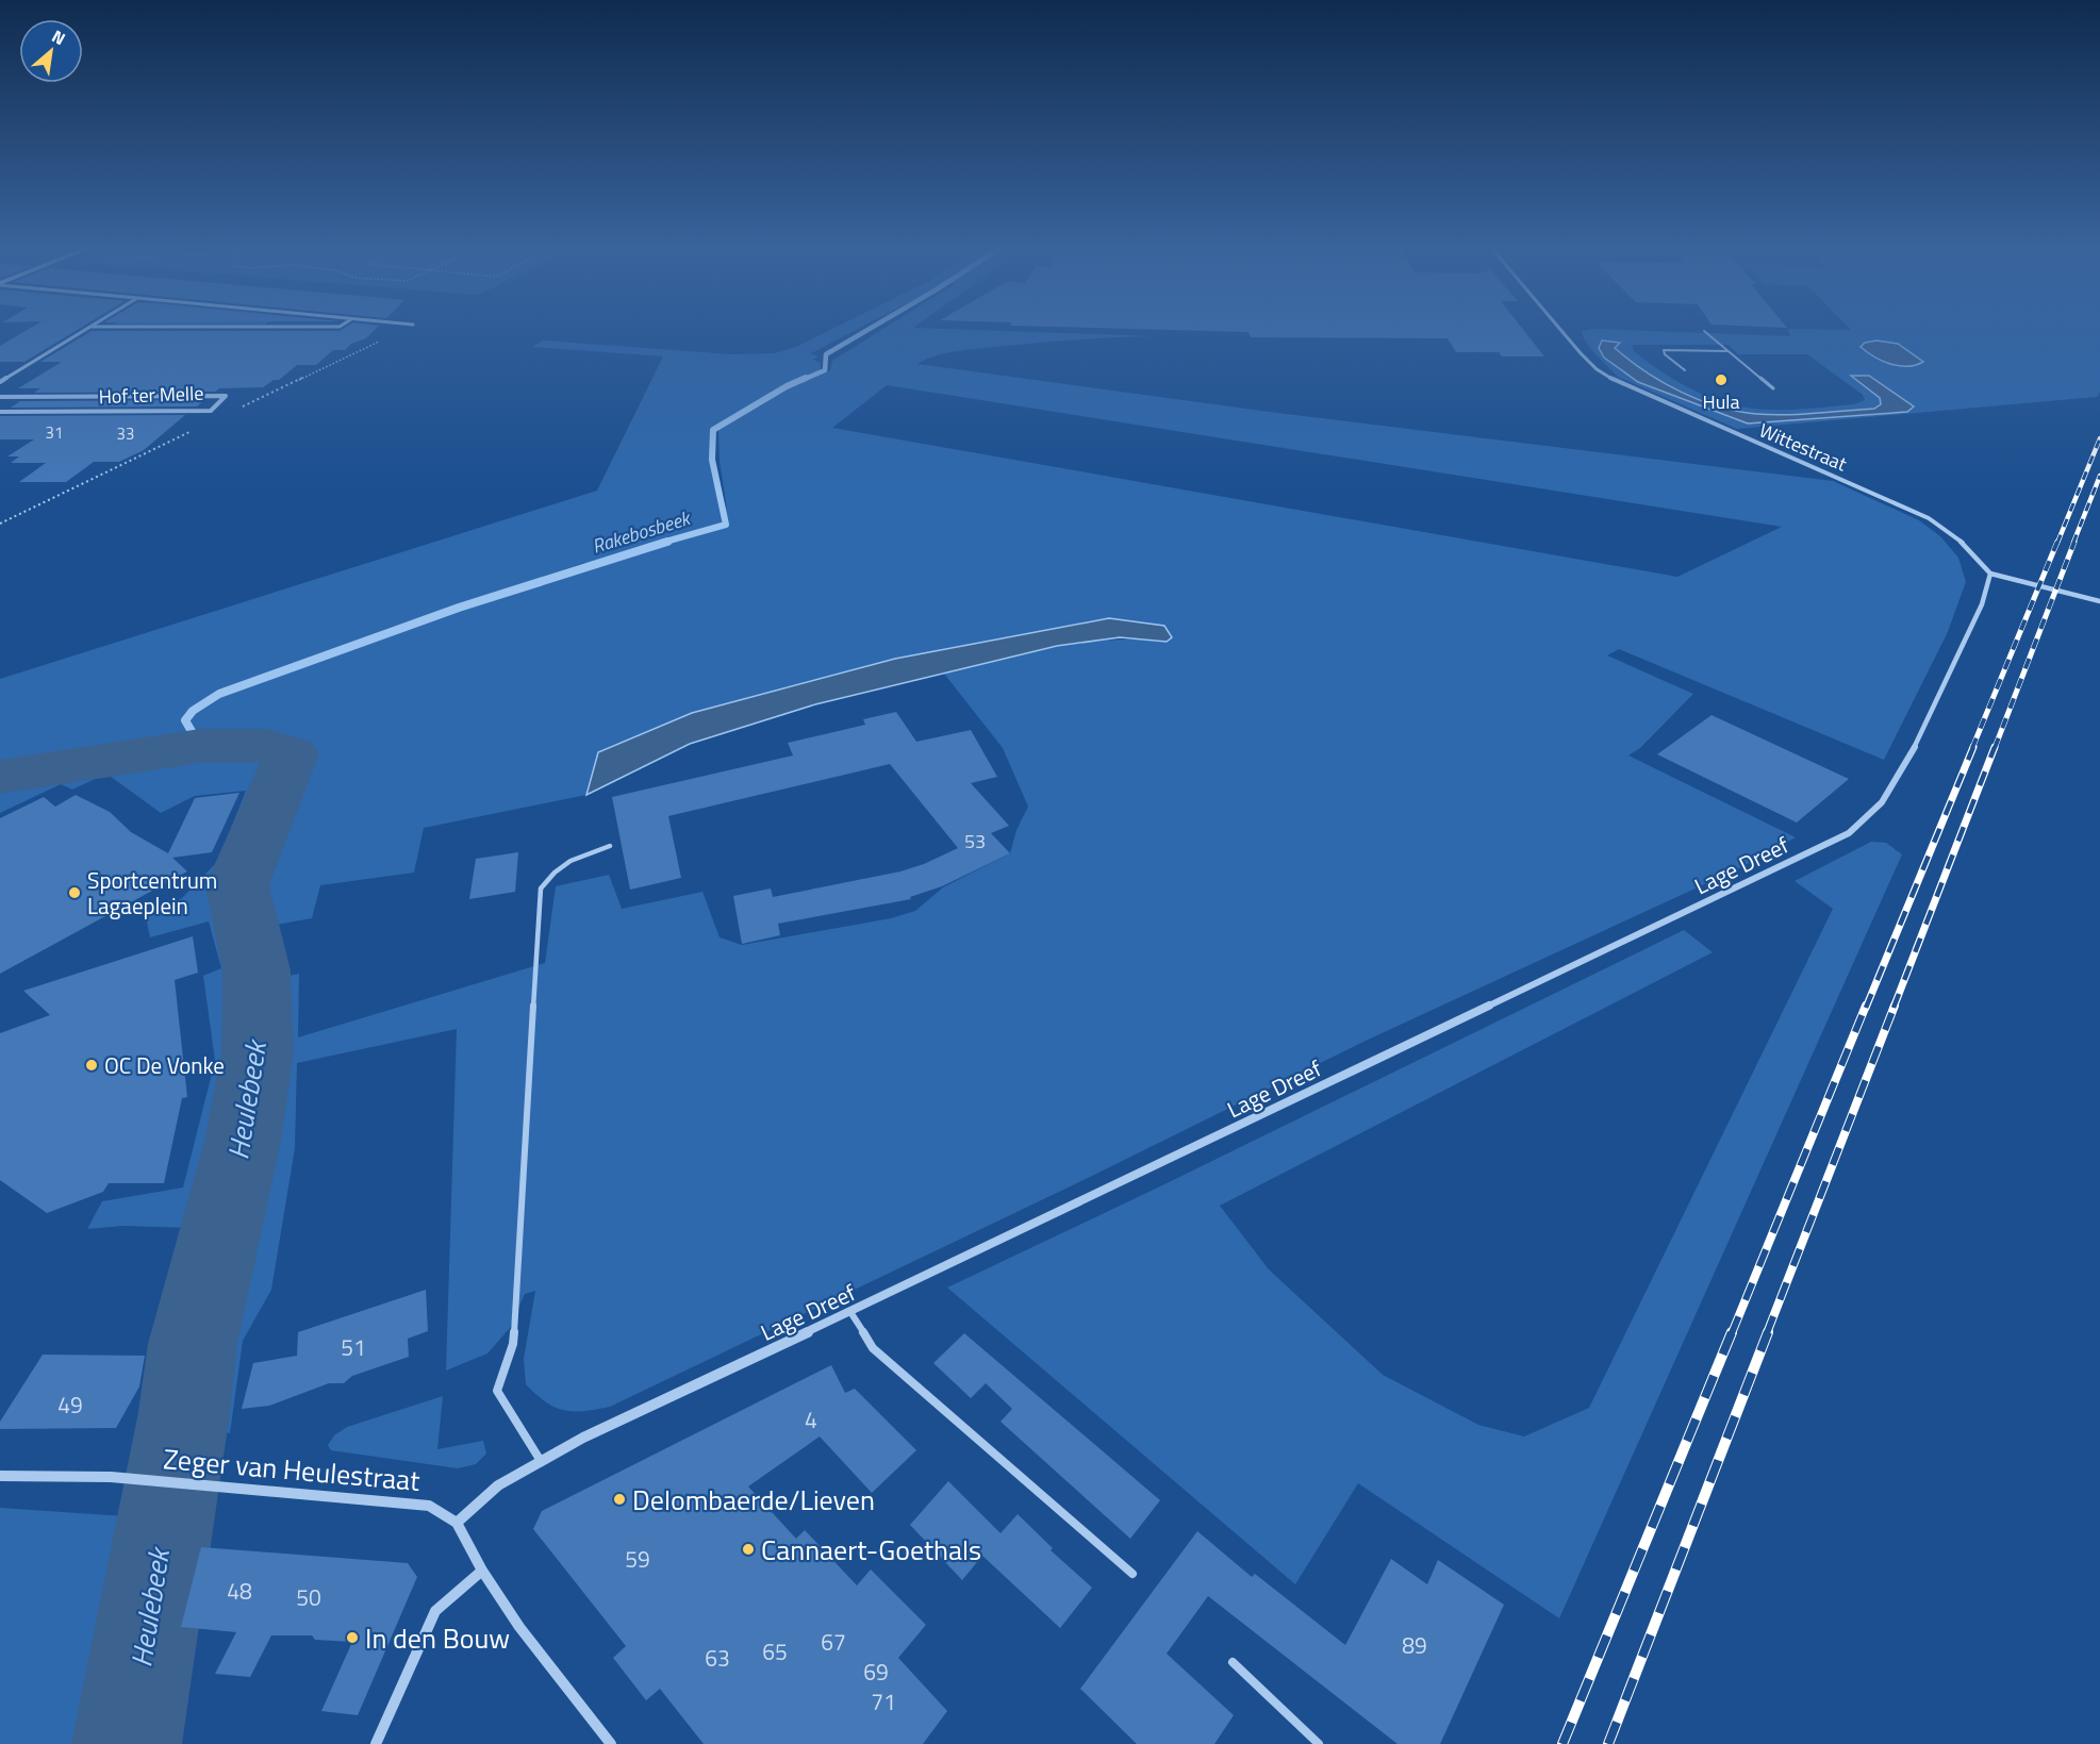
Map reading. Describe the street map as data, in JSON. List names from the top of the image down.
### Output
{
  "streets": {
    "street": [
      "Hof ter Melle",
      "Wittestraat",
      "Lage Dreef",
      "Zeger van Heulestraat"
    ]
  },
  "crossings": [
    ["Wittestraat", "Lage Dreef"],
    ["Lage Dreef", "Zeger van Heulestraat"]
  ],
  "water": ["Rakebosbeek", "Heulebeek"],
  "places": [
    "Hula",
    "Sportcentrum Lagaeplein",
    "OC De Vonke",
    "Delombaerde/Lieven",
    "Cannaert-Goethals",
    "In den Bouw"
  ],
  "house_numbers": [
    "31",
    "33",
    "53",
    "51",
    "49",
    "4",
    "59",
    "48",
    "50",
    "67",
    "89",
    "65",
    "63",
    "69",
    "71"
  ],
  "north": "top right"
}
